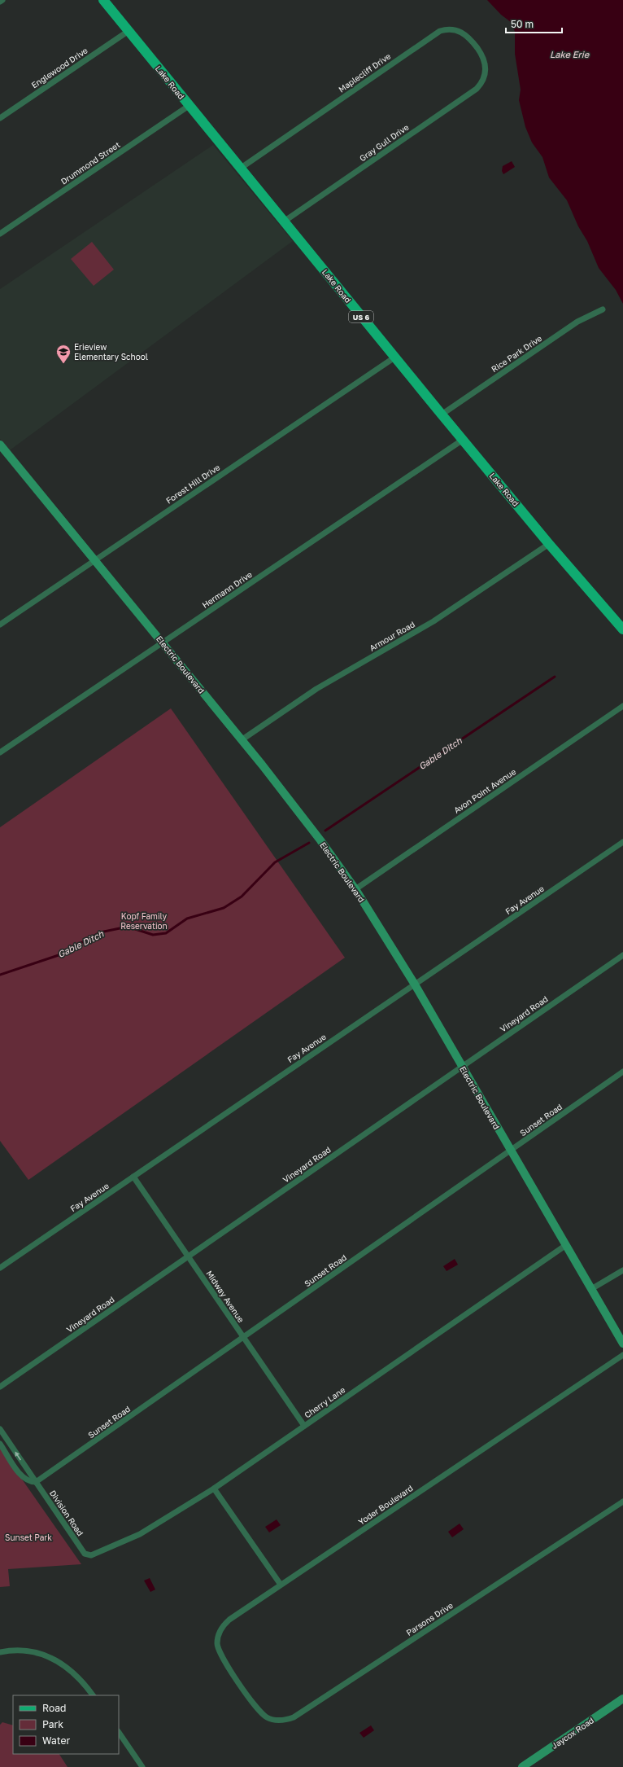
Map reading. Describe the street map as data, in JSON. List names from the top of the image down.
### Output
{
  "streets": {
    "main road": ["Lake Road", "US 6"],
    "street": [
      "Englewood Drive",
      "Maplecliff Drive",
      "Gray Gull Drive",
      "Drummond Street",
      "Rice Park Drive",
      "Forest Hill Drive",
      "Hermann Drive",
      "Armour Road",
      "Electric Boulevard",
      "Avon Point Avenue",
      "Fay Avenue",
      "Vineyard Road",
      "Sunset Road",
      "Midway Avenue",
      "Cherry Lane",
      "Yoder Boulevard",
      "Division Road",
      "Parsons Drive",
      "Jaycox Road"
    ]
  },
  "crossings": [
    ["Englewood Drive", "Lake Road"],
    ["Maplecliff Drive", "Lake Road"],
    ["Maplecliff Drive", "Gray Gull Drive"],
    ["Lake Road", "Gray Gull Drive"],
    ["Lake Road", "Drummond Street"],
    ["Lake Road", "Rice Park Drive"],
    ["Lake Road", "Forest Hill Drive"],
    ["Lake Road", "Hermann Drive"],
    ["Lake Road", "Armour Road"],
    ["Forest Hill Drive", "Electric Boulevard"],
    ["Hermann Drive", "Electric Boulevard"],
    ["Armour Road", "Electric Boulevard"],
    ["Electric Boulevard", "Avon Point Avenue"],
    ["Electric Boulevard", "Fay Avenue"],
    ["Electric Boulevard", "Vineyard Road"],
    ["Electric Boulevard", "Sunset Road"],
    ["Electric Boulevard", "Cherry Lane"],
    ["Fay Avenue", "Midway Avenue"],
    ["Vineyard Road", "Midway Avenue"],
    ["Sunset Road", "Midway Avenue"],
    ["Sunset Road", "Division Road"],
    ["Midway Avenue", "Cherry Lane"],
    ["Cherry Lane", "Division Road"],
    ["Yoder Boulevard", "Parsons Drive"]
  ],
  "water": ["Lake Erie", "Gable Ditch"],
  "parks": ["Kopf Family Reservation", "Sunset Park"],
  "places": {
    "school or university": ["Erieview Elementary School"]
  },
  "legend": ["Road", "Park", "Water"],
  "scale_bar": "50 m"
}
